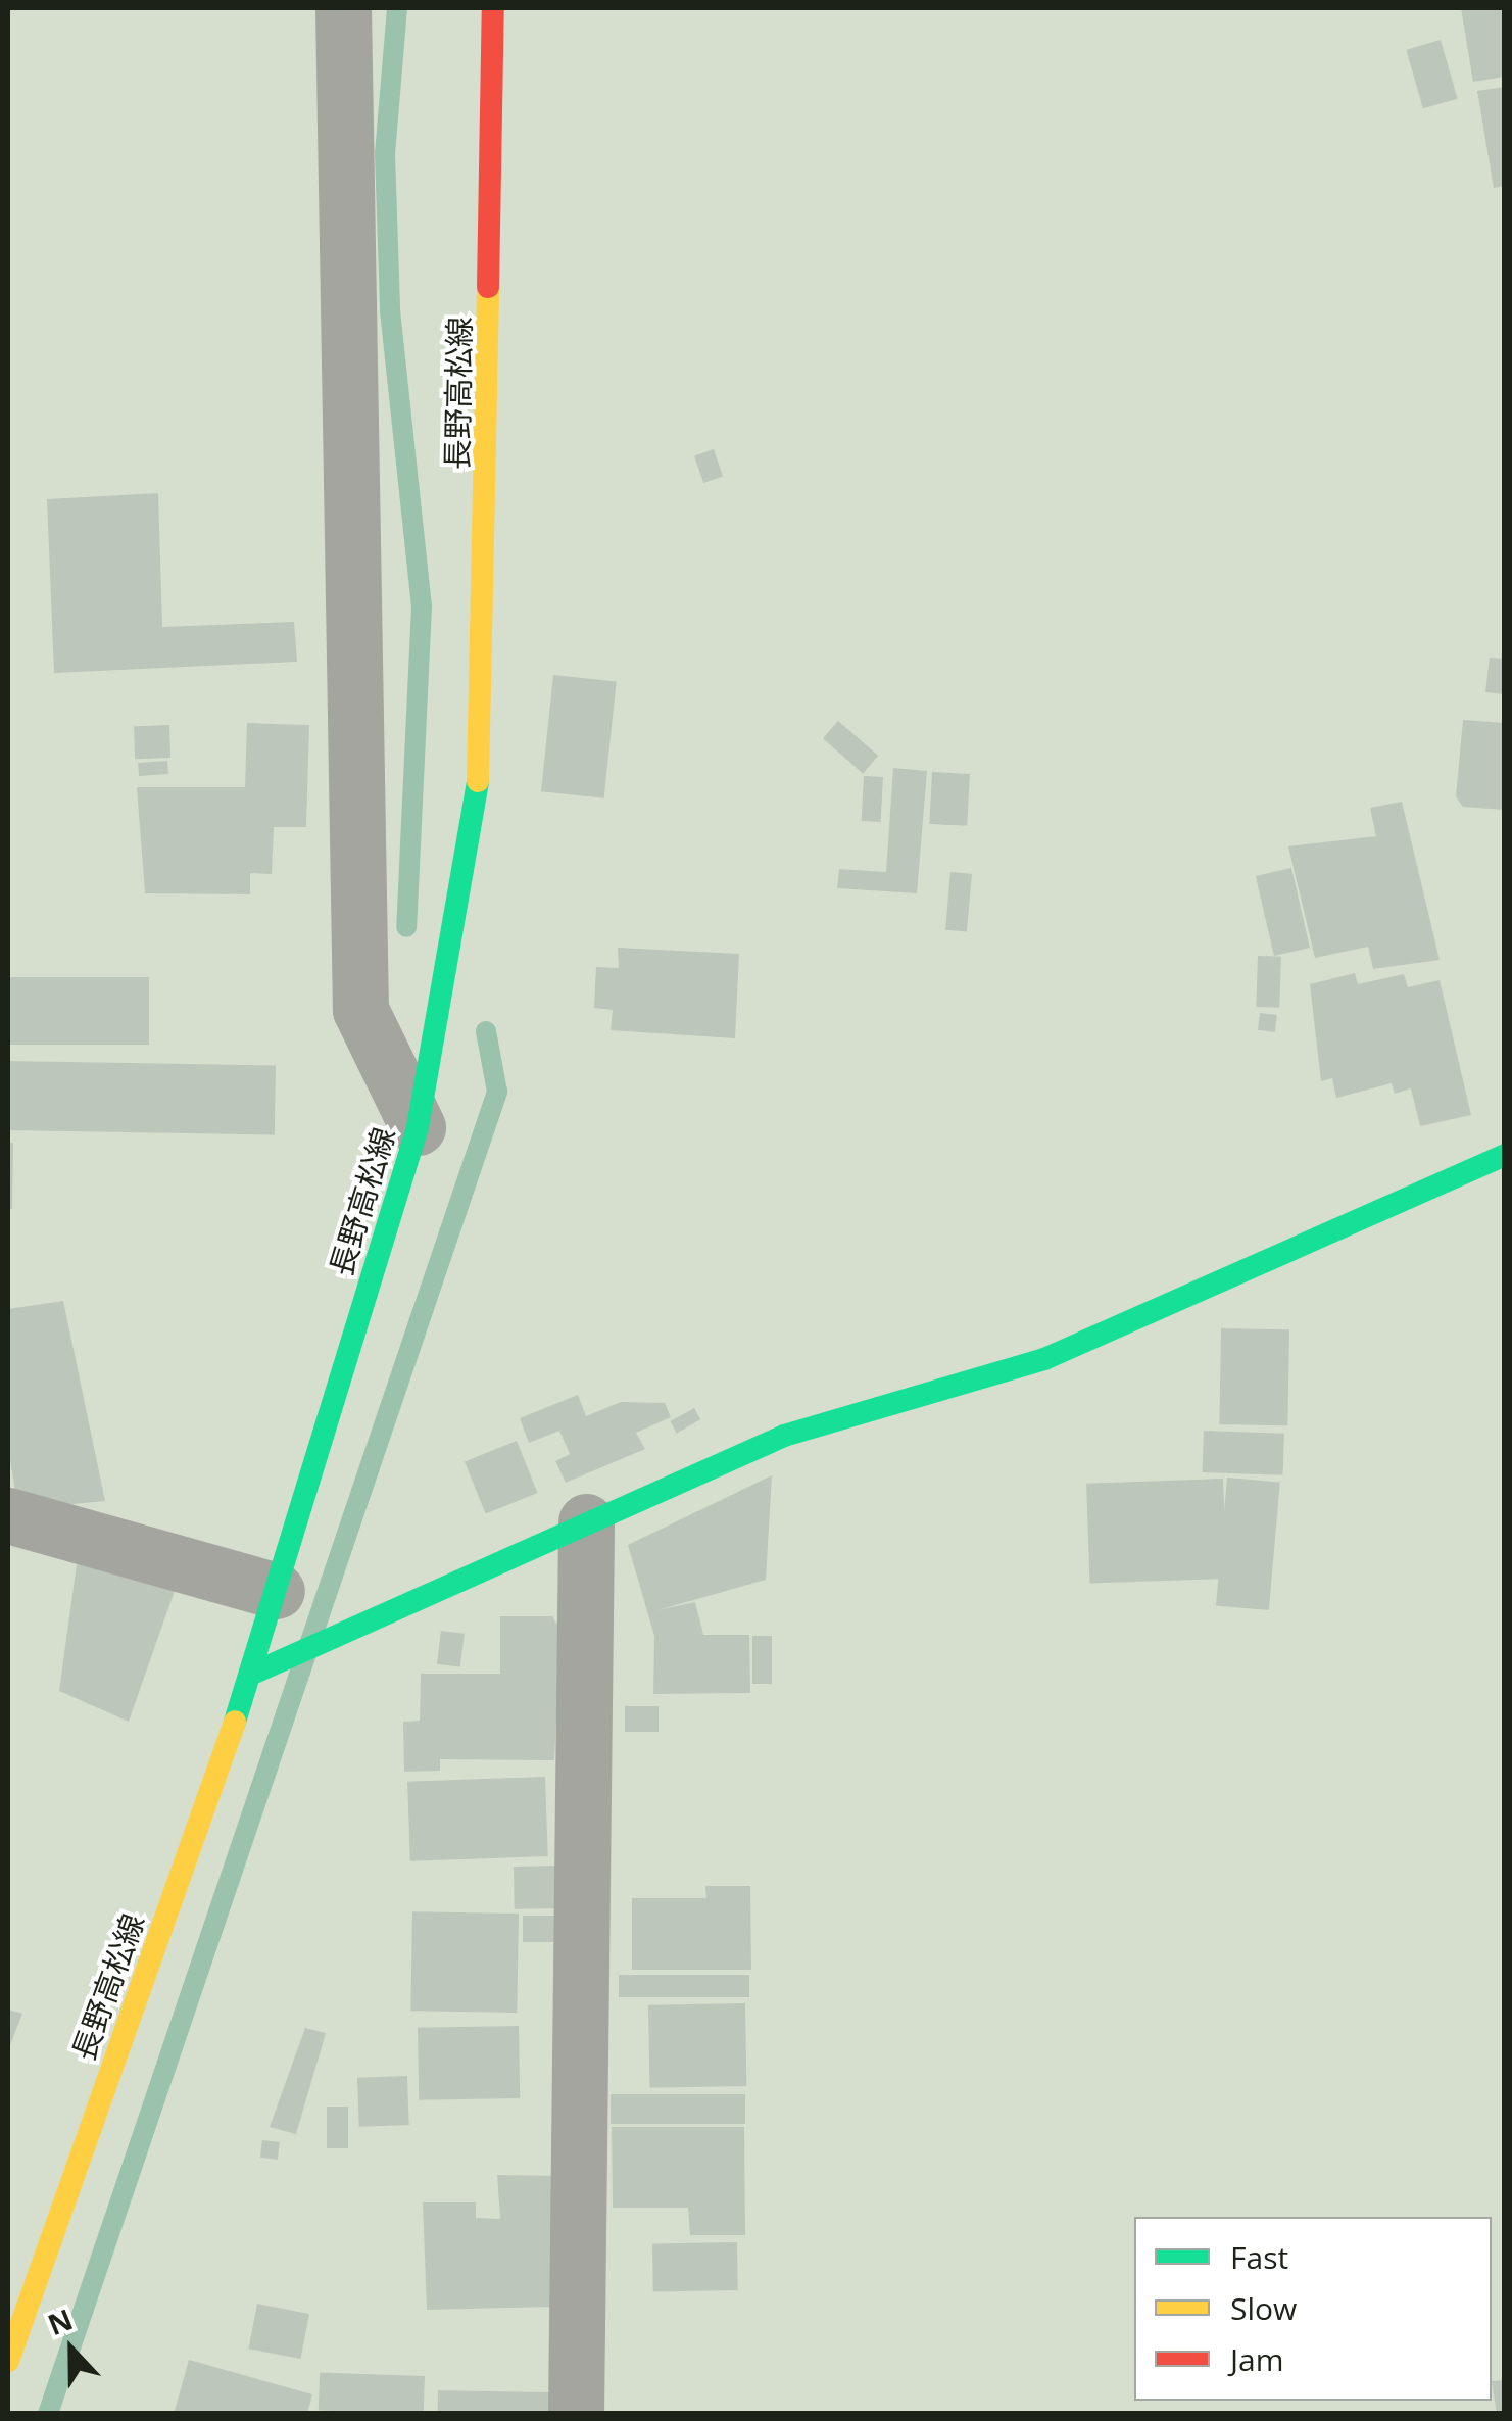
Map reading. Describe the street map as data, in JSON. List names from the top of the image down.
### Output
{
  "streets": {
    "main road": ["長野高松線"]
  },
  "legend": ["Fast", "Slow", "Jam"],
  "north": "top"
}
